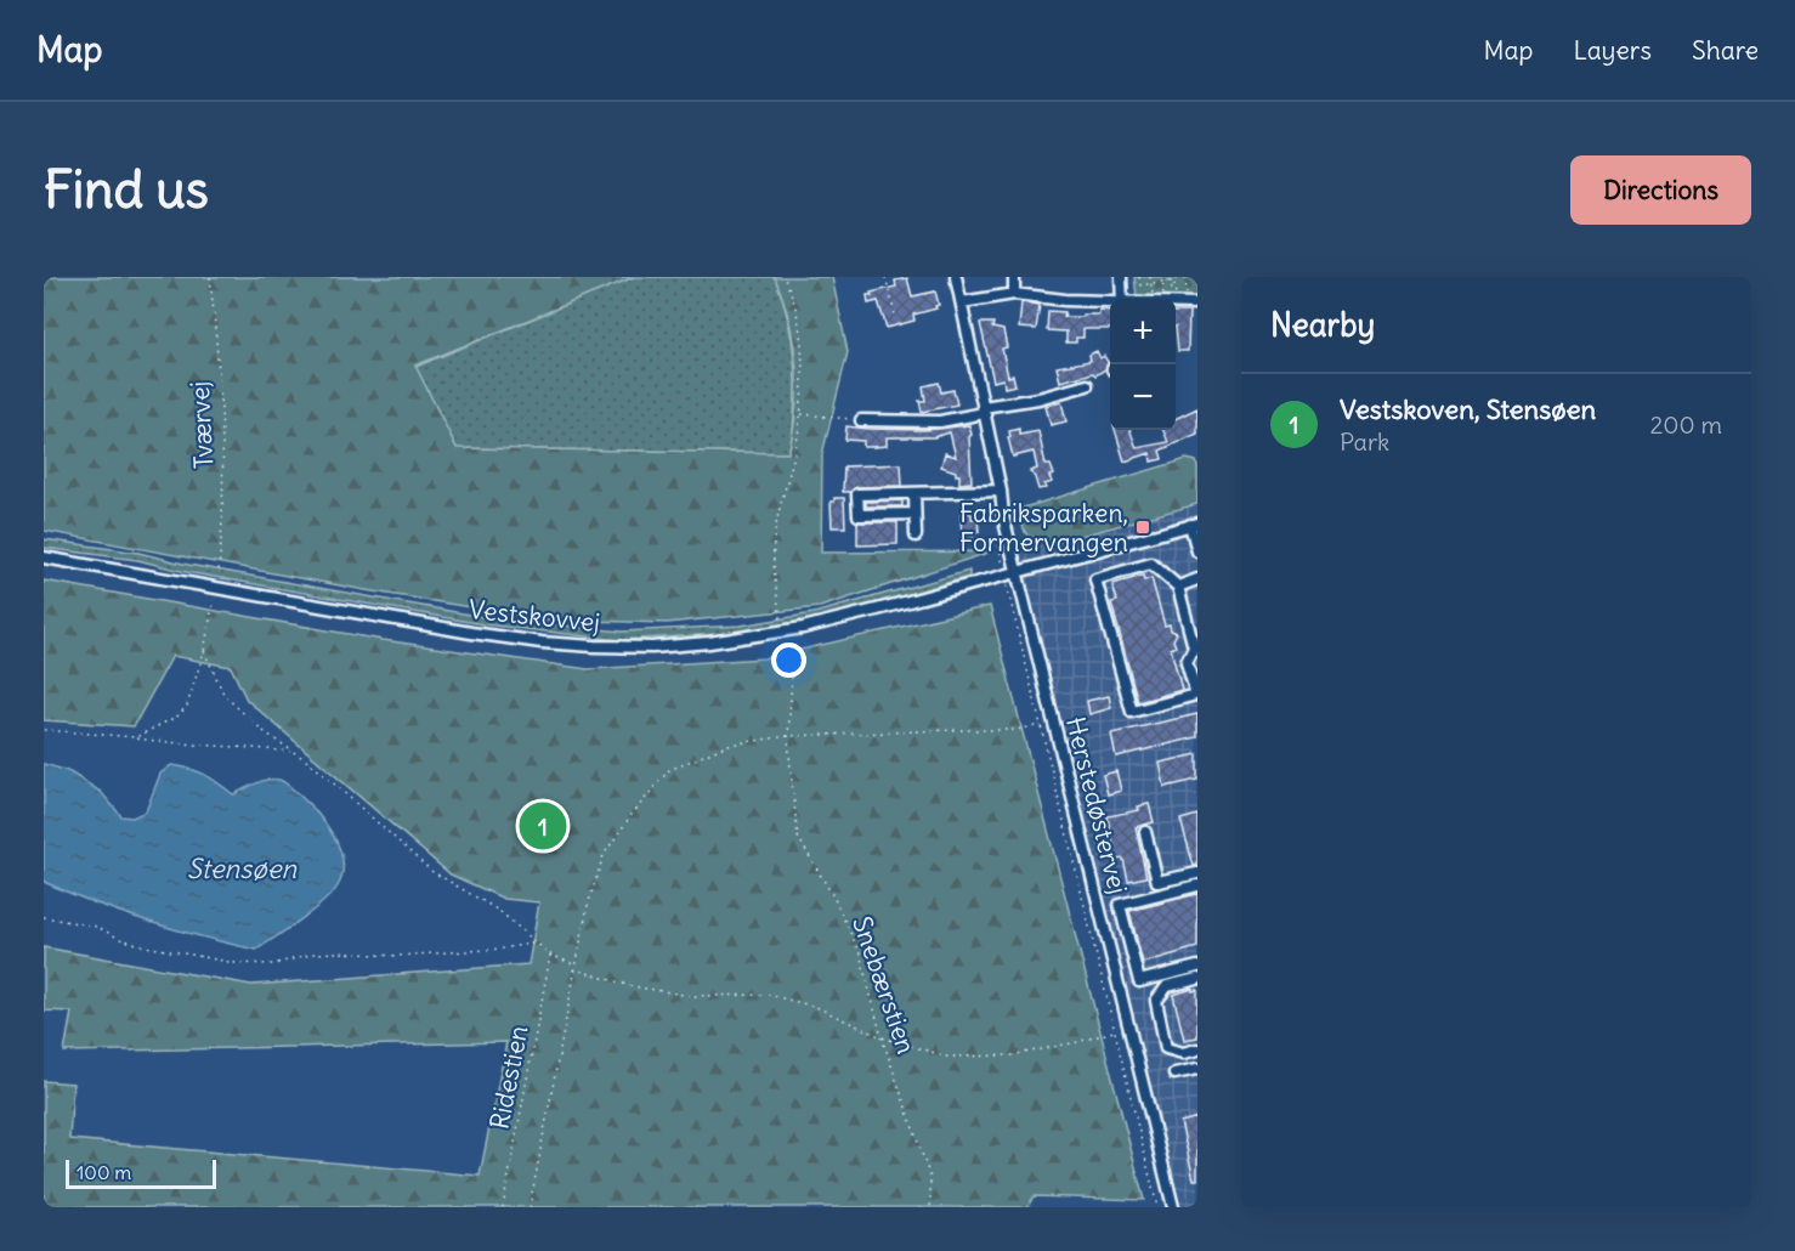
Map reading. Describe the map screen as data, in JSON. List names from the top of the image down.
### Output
{
  "streets": {
    "street": ["Vestskovvej", "Herstedøstervej"],
    "path": ["Tværvej", "Snebærstien", "Ridestien"]
  },
  "crossings": [
    ["Vestskovvej", "Herstedøstervej"]
  ],
  "water": ["Stensøen"],
  "places": {
    "transit": ["Fabriksparken, Formervangen"]
  },
  "scale_bar": "100 m",
  "page": {
    "header": "Map",
    "nav": ["Map", "Layers", "Share"],
    "buttons": "Directions",
    "title": "Find us",
    "heading": "Nearby",
    "map_buttons": ["+", "−"],
    "list": [
      {
        "mark": "1",
        "name": "Vestskoven, Stensøen",
        "note": "Park",
        "value": "200 m"
      }
    ],
    "pins": "1",
    "scale": "100 m"
  }
}
